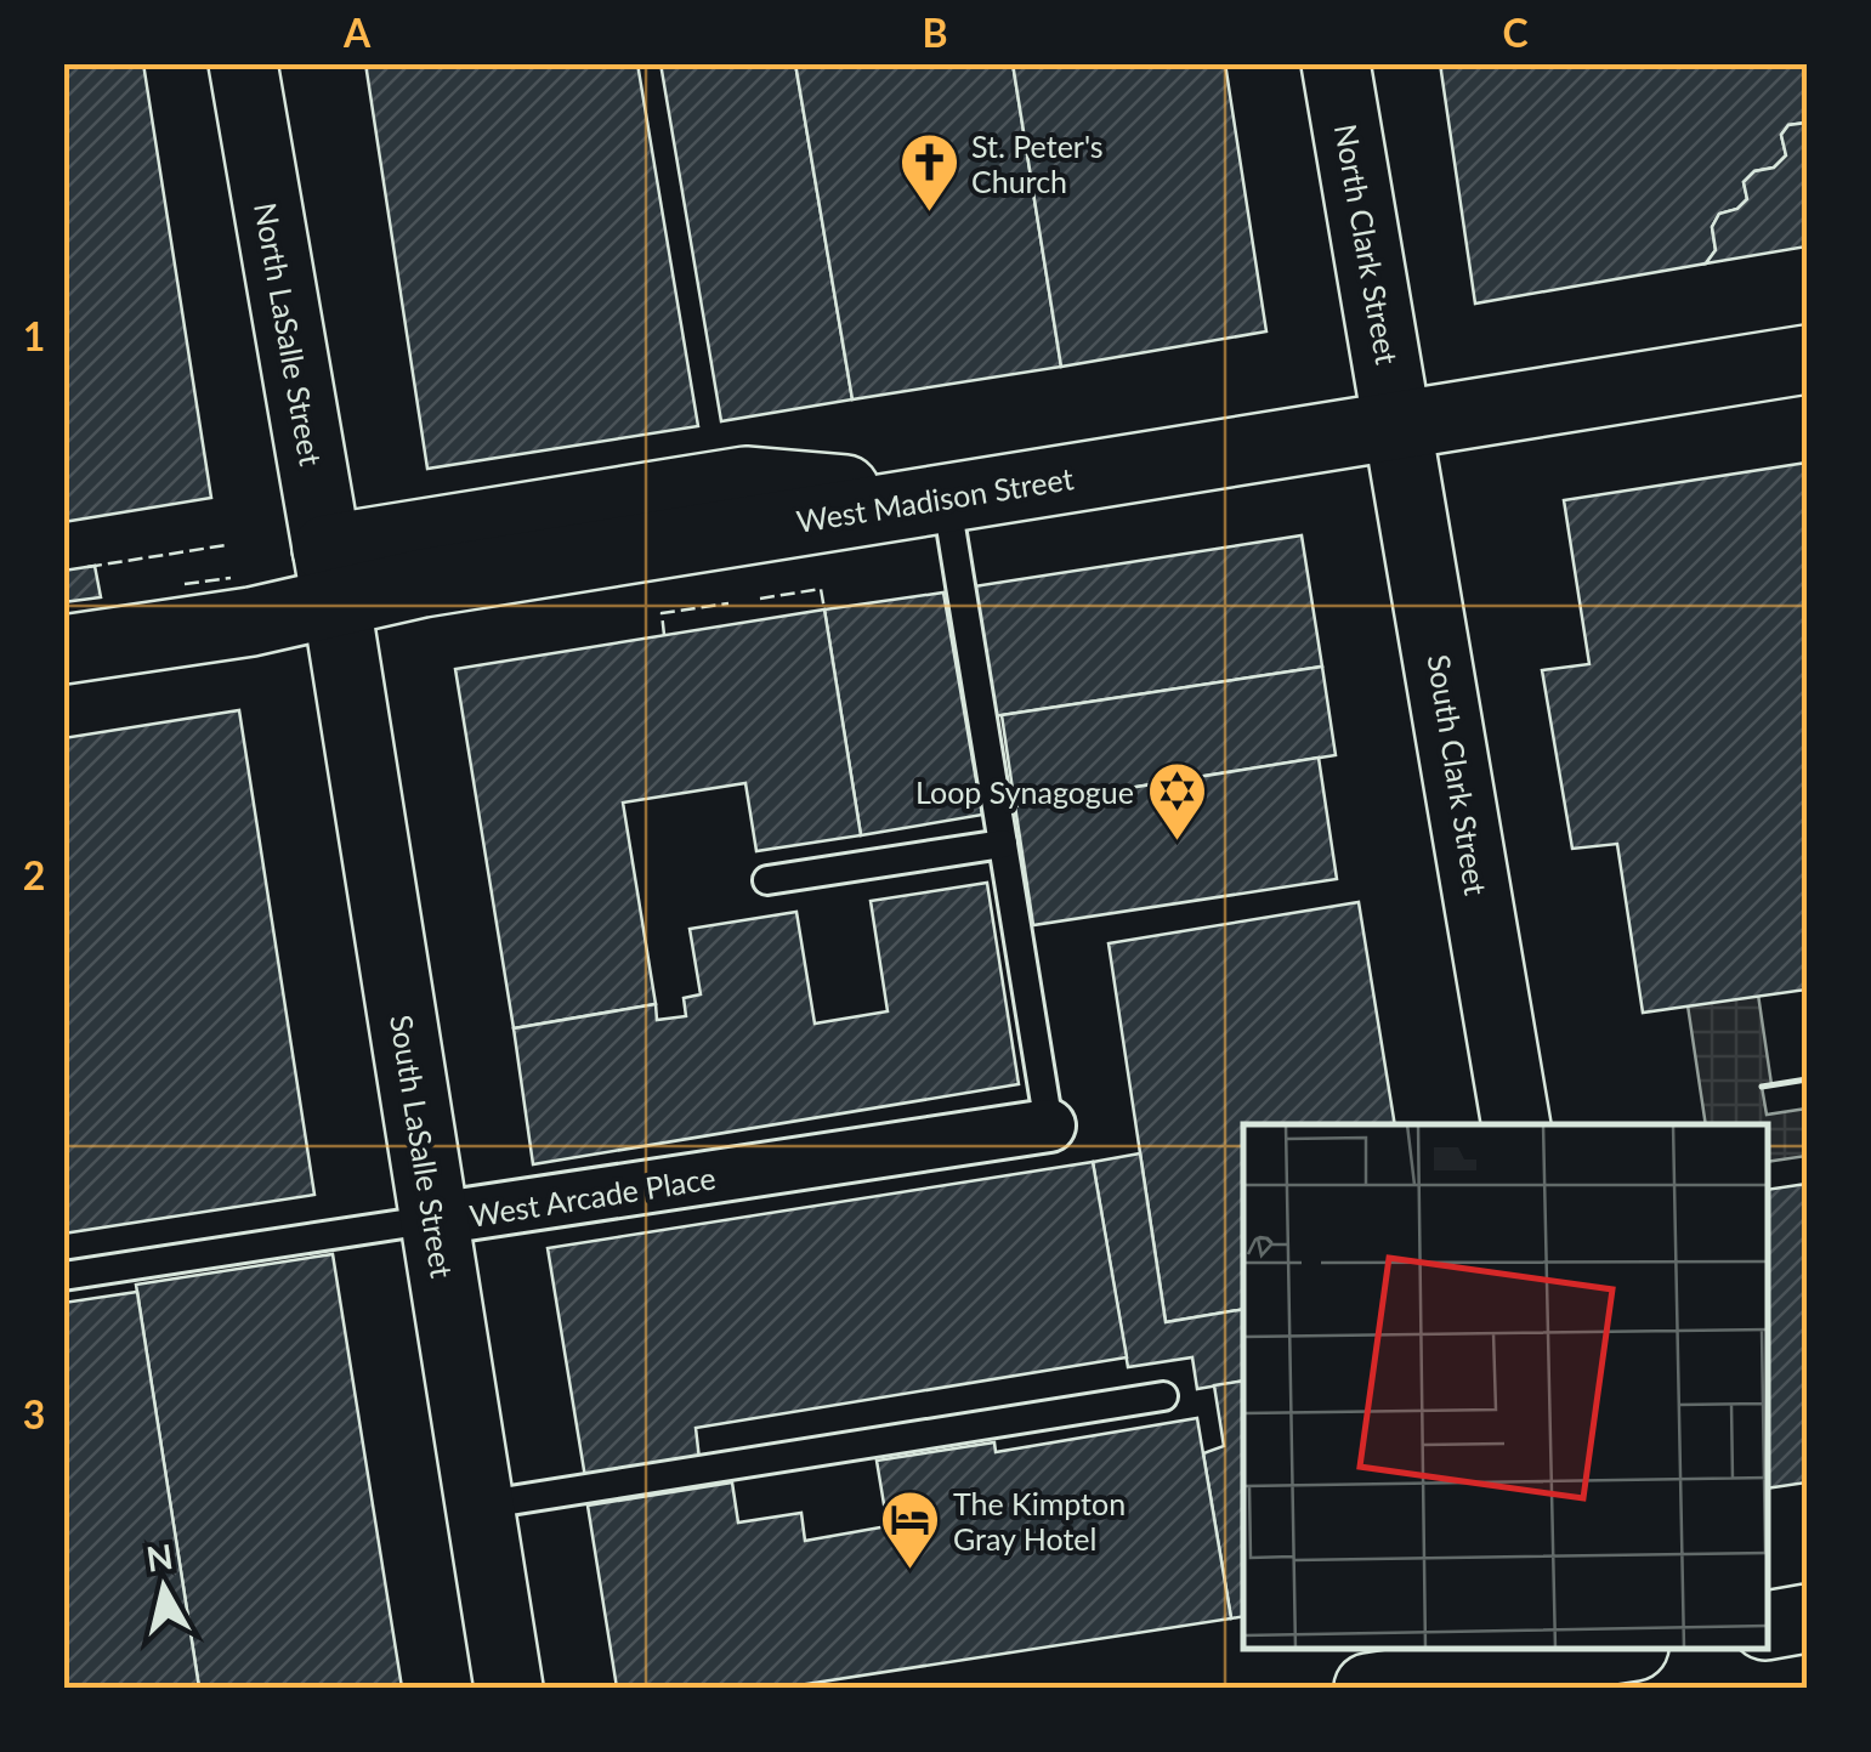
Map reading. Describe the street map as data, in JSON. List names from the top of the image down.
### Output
{
  "streets": {
    "main road": [
      "North Clark Street",
      "North LaSalle Street",
      "West Madison Street",
      "South Clark Street",
      "South LaSalle Street"
    ],
    "street": ["West Arcade Place"]
  },
  "crossings": [
    ["North Clark Street", "West Madison Street"],
    ["North Clark Street", "South Clark Street"],
    ["North LaSalle Street", "West Madison Street"],
    ["North LaSalle Street", "South LaSalle Street"],
    ["West Madison Street", "South Clark Street"],
    ["West Madison Street", "South LaSalle Street"],
    ["South LaSalle Street", "West Arcade Place"]
  ],
  "places": {
    "church": ["St. Peter's Church"],
    "synagogue": ["Loop Synagogue"],
    "hotel": ["The Kimpton Gray Hotel"]
  },
  "north": "top",
  "grid": {
    "columns": ["A", "B", "C"],
    "rows": ["1", "2", "3"]
  }
}
